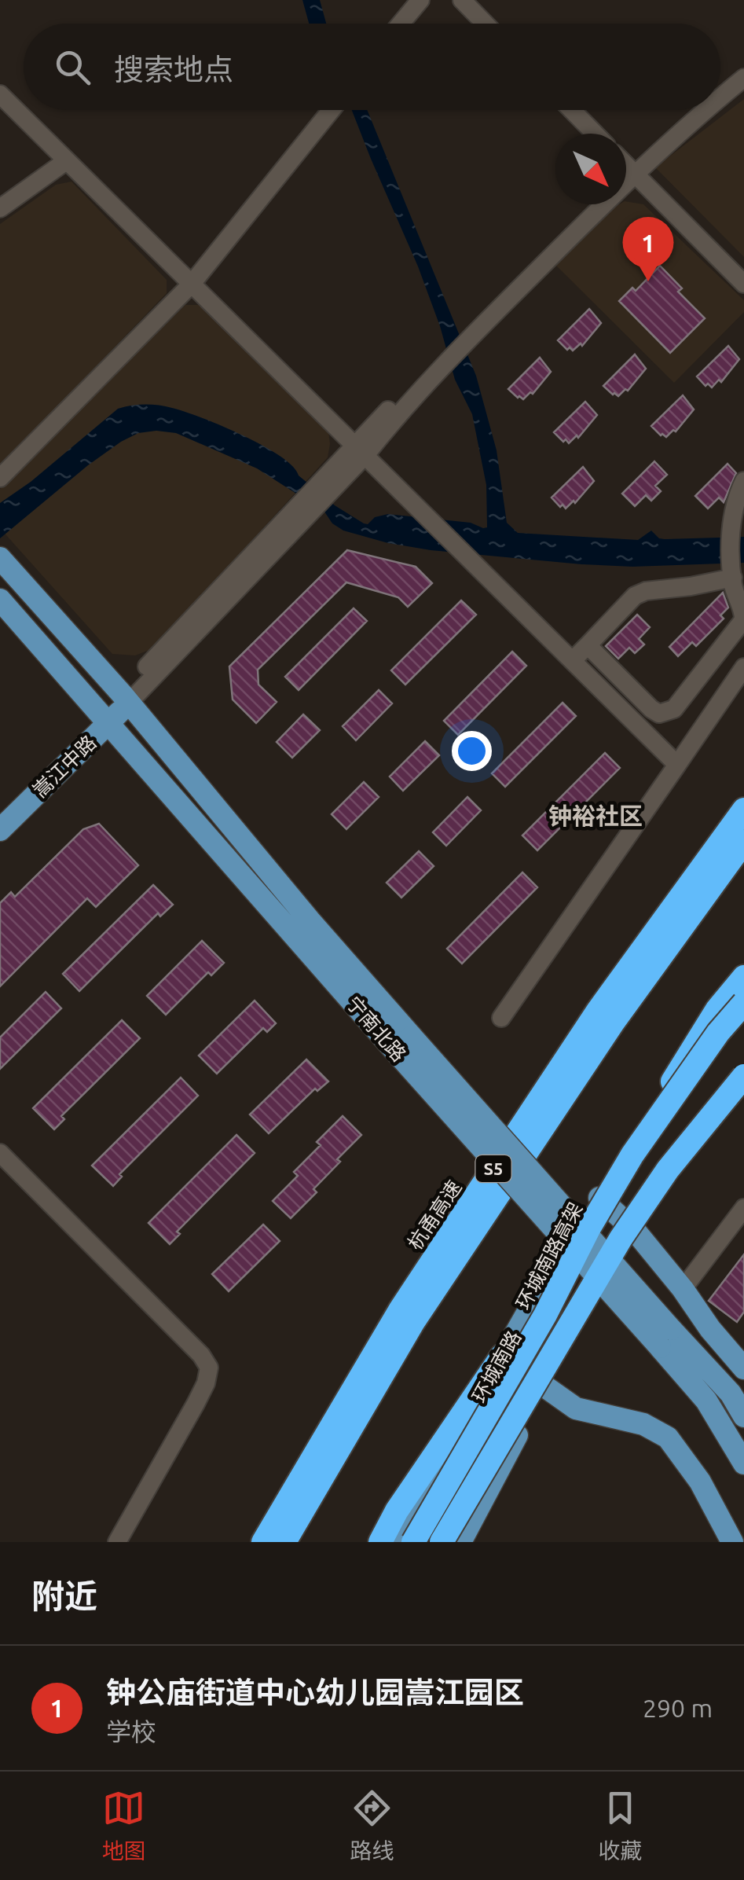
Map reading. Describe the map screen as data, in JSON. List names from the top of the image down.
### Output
{
  "streets": {
    "highway": ["S5", "杭甬高速", "环城南路高架"],
    "main road": ["嵩江中路", "宁南北路", "环城南路"]
  },
  "crossings": [
    ["嵩江中路", "宁南北路"]
  ],
  "districts": ["钟裕社区"],
  "north": "bottom right",
  "page": {
    "search": "搜索地点",
    "pins": "1",
    "heading": "附近",
    "list": [
      {
        "mark": "1",
        "name": "钟公庙街道中心幼儿园嵩江园区",
        "note": "学校",
        "value": "290 m"
      }
    ],
    "nav": ["地图", "路线", "收藏"]
  }
}
